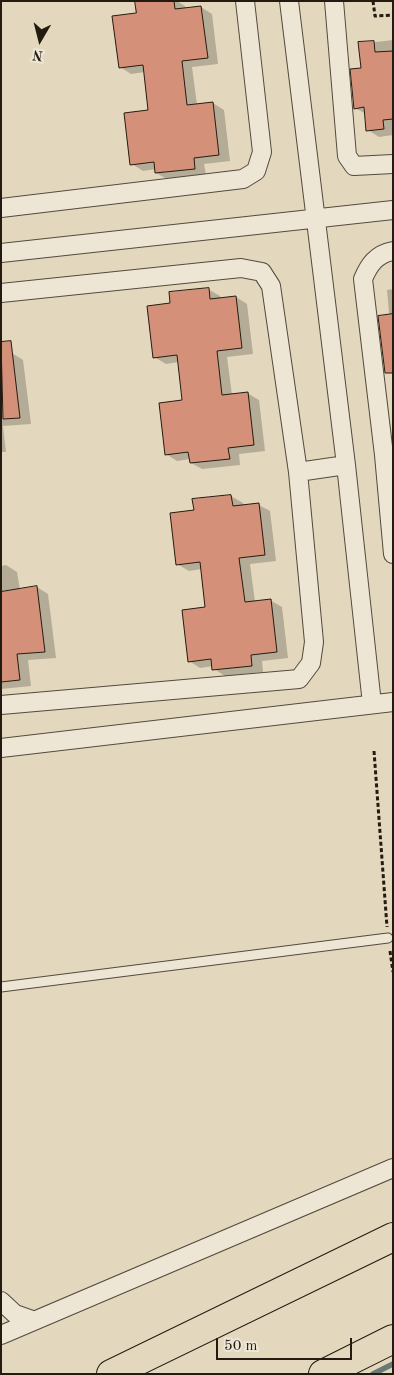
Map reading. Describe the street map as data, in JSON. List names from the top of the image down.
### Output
{
  "scale_bar": "50 m",
  "north": "bottom"
}
